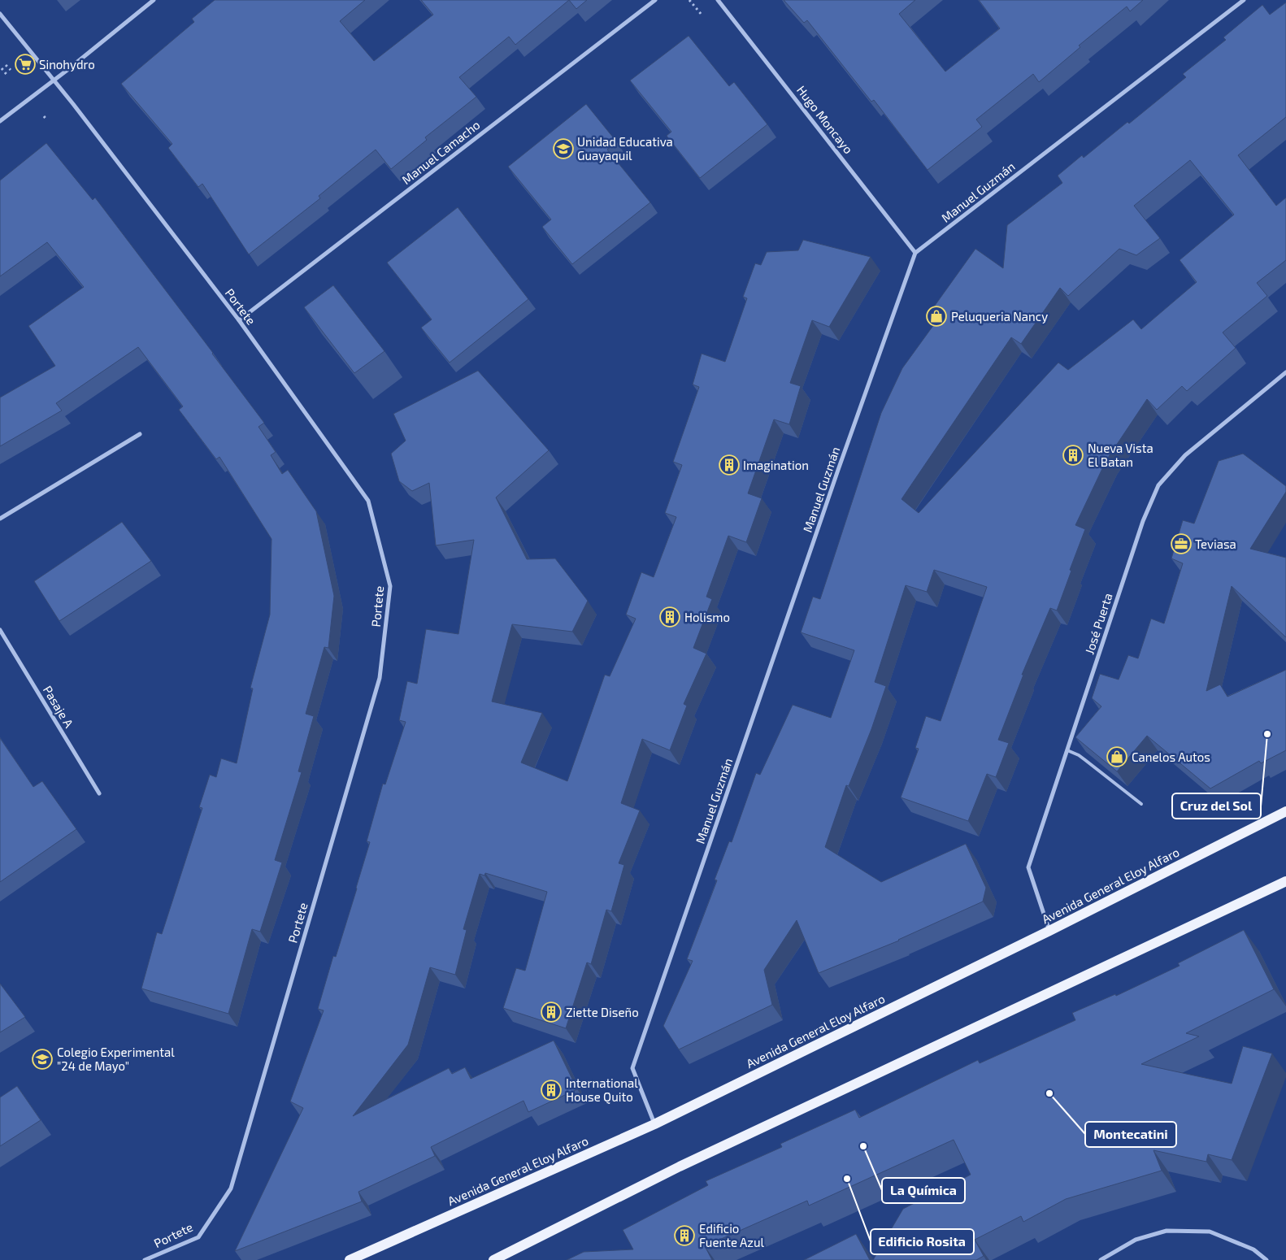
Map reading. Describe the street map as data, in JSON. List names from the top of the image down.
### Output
{
  "streets": {
    "main road": ["Avenida General Eloy Alfaro"],
    "street": [
      "Hugo Moncayo",
      "Manuel Camacho",
      "Manuel Guzmán",
      "Portete",
      "José Puerta",
      "Pasaje A"
    ]
  },
  "crossings": [
    ["Hugo Moncayo", "Manuel Guzmán"],
    ["Manuel Camacho", "Portete"],
    ["Manuel Guzmán", "Avenida General Eloy Alfaro"],
    ["José Puerta", "Avenida General Eloy Alfaro"]
  ],
  "places": {
    "supermarket": ["Sinohydro"],
    "school or university": ["Unidad Educativa Guayaquil", "Colegio Experimental \"24 de Mayo\""],
    "shop": ["Peluqueria Nancy", "Canelos Autos"],
    "building": [
      "Nueva Vista El Batan",
      "Imagination",
      "Holismo",
      "Ziette Diseño",
      "International House Quito",
      "Edificio Fuente Azul"
    ],
    "office": ["Teviasa"],
    "other": [
      "Cruz del Sol",
      "Montecatini",
      "La Química",
      "Edificio Rosita"
    ]
  }
}
